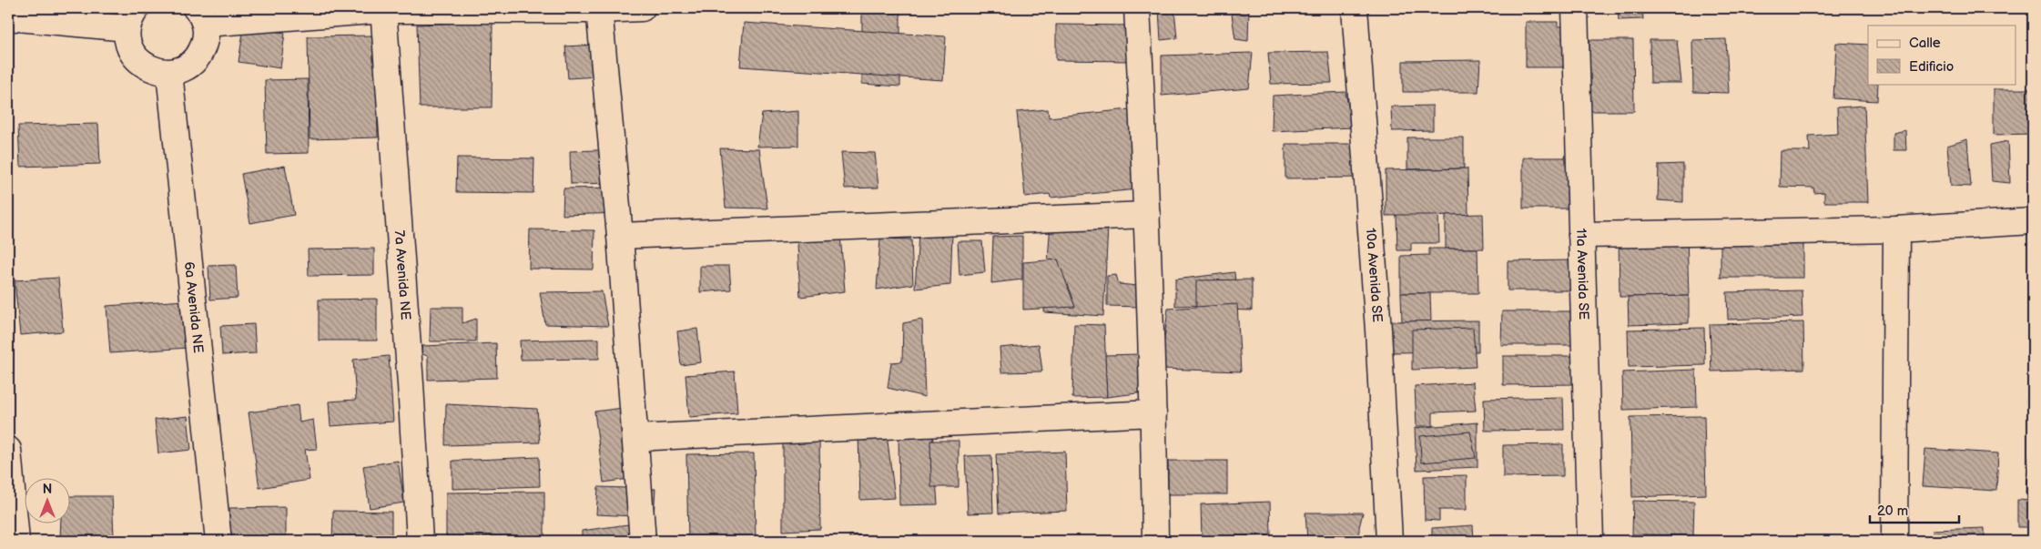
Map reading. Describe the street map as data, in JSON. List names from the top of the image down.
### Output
{
  "streets": {
    "street": [
      "7a Avenida NE",
      "10a Avenida SE",
      "11a Avenida SE",
      "6a Avenida NE"
    ]
  },
  "legend": ["Calle", "Edificio"],
  "scale_bar": "20 m",
  "north": "top"
}
